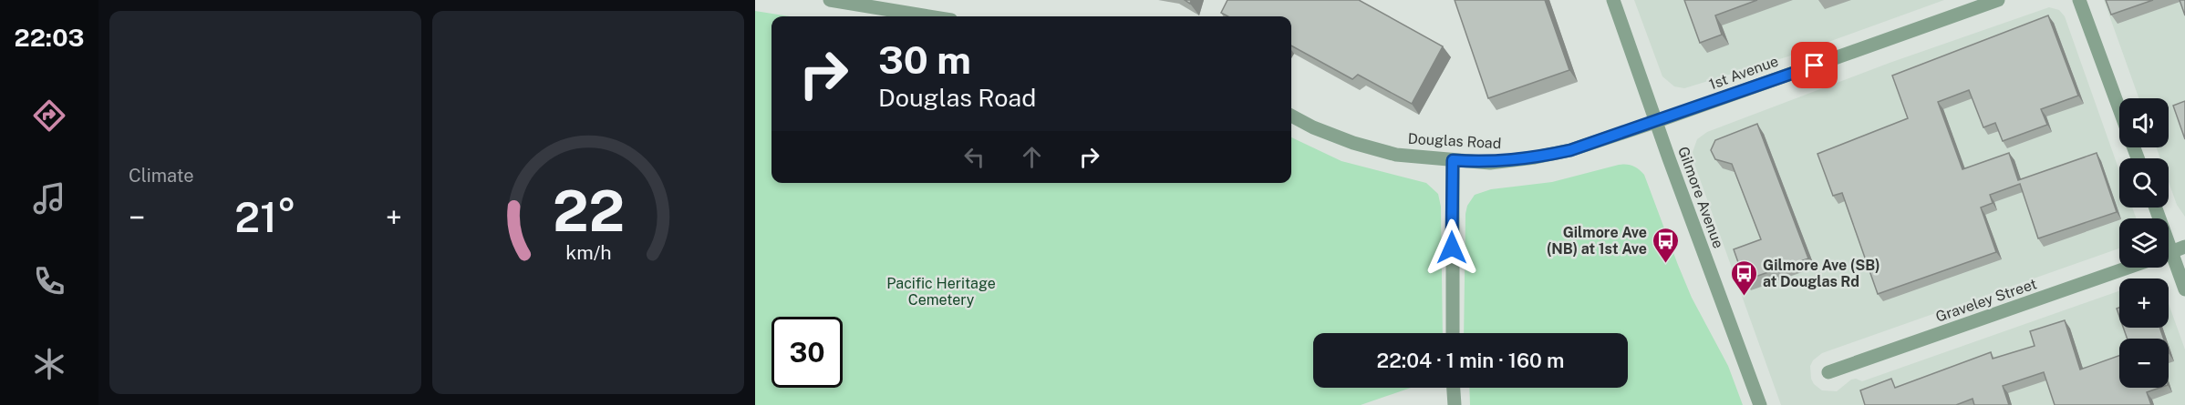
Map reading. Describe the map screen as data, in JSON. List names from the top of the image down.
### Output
{
  "streets": {
    "street": [
      "1st Avenue",
      "Douglas Road",
      "Gilmore Avenue",
      "Graveley Street"
    ]
  },
  "crossings": [
    ["1st Avenue", "Douglas Road"],
    ["1st Avenue", "Gilmore Avenue"],
    ["Douglas Road", "Gilmore Avenue"]
  ],
  "parks": ["Pacific Heritage Cemetery"],
  "places": {
    "bus stop": ["Gilmore Ave (NB) at 1st Ave", "Gilmore Ave (SB) at Douglas Rd"]
  },
  "page": {
    "tabs": "22:03",
    "tile": "Climate",
    "turn": ["30 m", "Douglas Road"],
    "map_buttons": ["+", "−"],
    "heat": ["−", "21°", "+"],
    "limit": "30",
    "trip": "22:04 · 1 min · 160 m",
    "gauge": ["22", "km/h"]
  }
}
